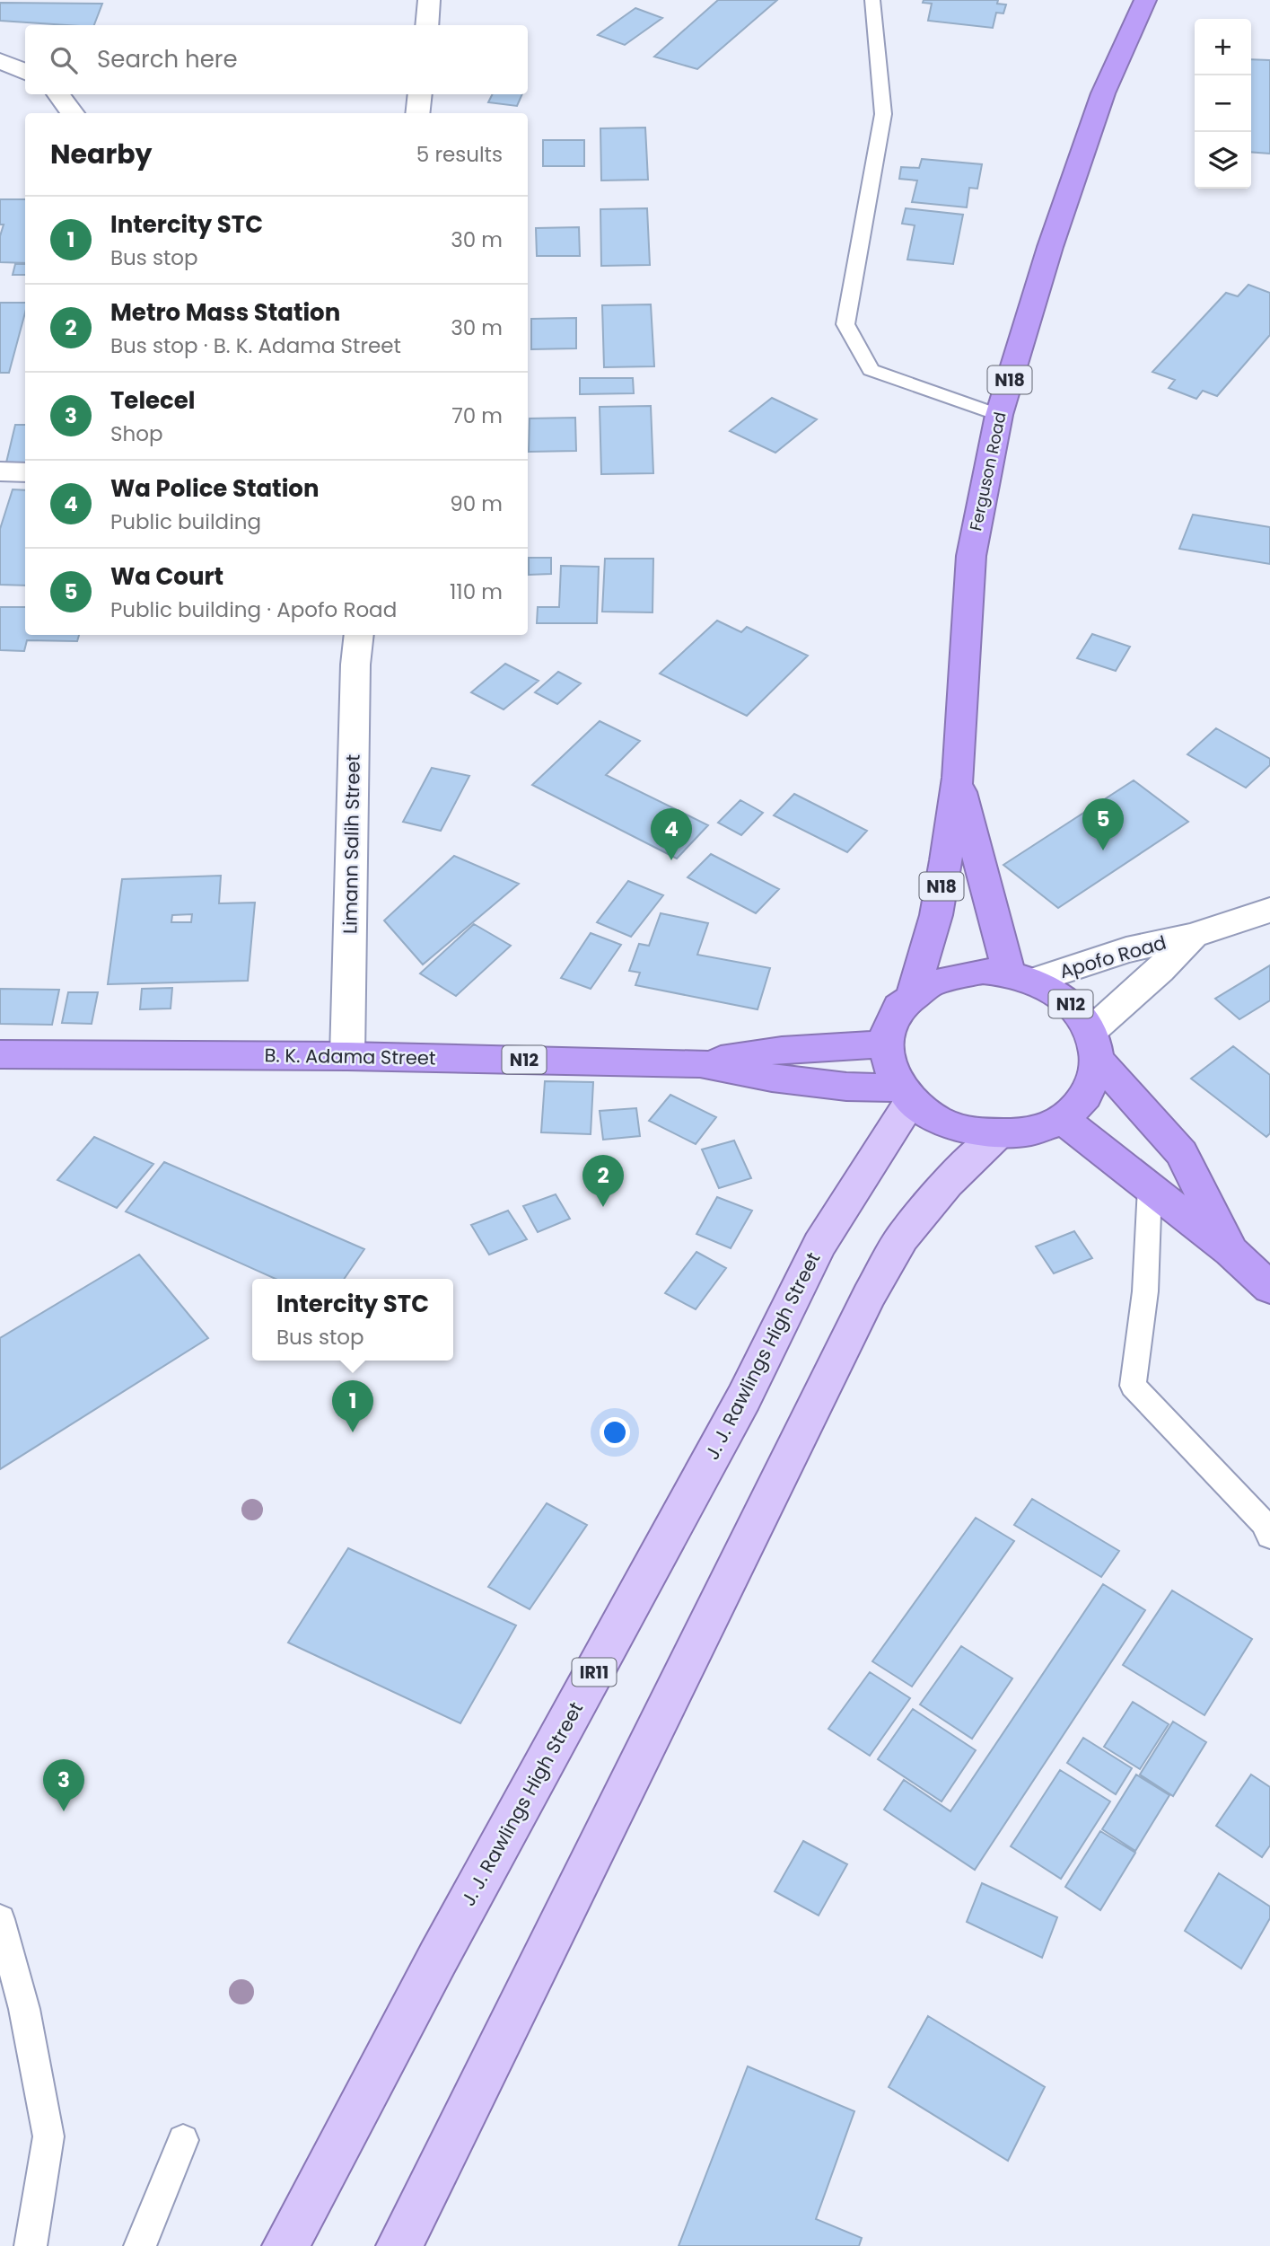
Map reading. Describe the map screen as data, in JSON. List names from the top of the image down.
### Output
{
  "streets": {
    "highway": [
      "N18",
      "Ferguson Road",
      "N12",
      "B. K. Adama Street"
    ],
    "main road": ["J. J. Rawlings High Street", "IR11"],
    "street": ["Limann Salih Street", "Apofo Road"]
  },
  "crossings": [
    ["Ferguson Road", "Apofo Road"],
    ["Ferguson Road", "N12"],
    ["Ferguson Road", "B. K. Adama Street"],
    ["Ferguson Road", "J. J. Rawlings High Street"],
    ["Limann Salih Street", "B. K. Adama Street"],
    ["Apofo Road", "N12"],
    ["Apofo Road", "B. K. Adama Street"],
    ["Apofo Road", "J. J. Rawlings High Street"],
    ["N12", "B. K. Adama Street"],
    ["N12", "J. J. Rawlings High Street"],
    ["B. K. Adama Street", "J. J. Rawlings High Street"]
  ],
  "page": {
    "map_buttons": ["+", "−"],
    "search": "Search here",
    "heading": ["Nearby", "5 results"],
    "list": [
      {
        "mark": "1",
        "name": "Intercity STC",
        "note": "Bus stop",
        "value": "30 m"
      },
      {
        "mark": "2",
        "name": "Metro Mass Station",
        "note": "Bus stop · B. K. Adama Street",
        "value": "30 m"
      },
      {
        "mark": "3",
        "name": "Telecel",
        "note": "Shop",
        "value": "70 m"
      },
      {
        "mark": "4",
        "name": "Wa Police Station",
        "note": "Public building",
        "value": "90 m"
      },
      {
        "mark": "5",
        "name": "Wa Court",
        "note": "Public building · Apofo Road",
        "value": "110 m"
      }
    ],
    "pins": [
      "5",
      "4",
      "2",
      "1",
      "3"
    ],
    "popup": ["Intercity STC", "Bus stop"]
  }
}
